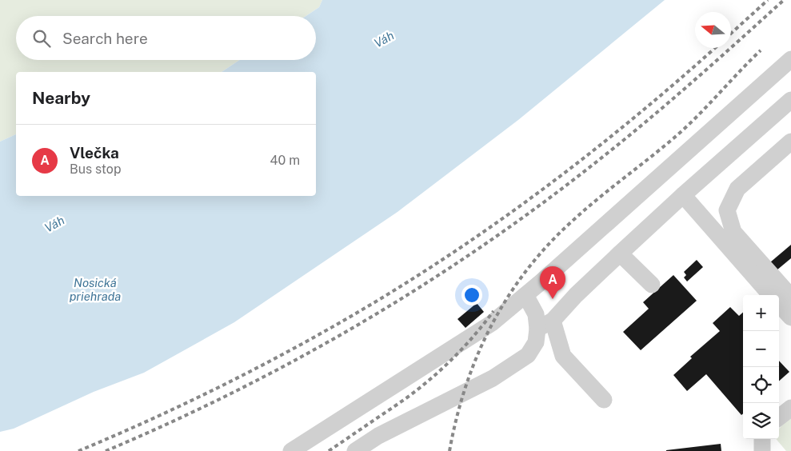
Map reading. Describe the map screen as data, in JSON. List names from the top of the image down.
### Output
{
  "water": ["Váh", "Nosická priehrada"],
  "north": "left",
  "page": {
    "search": "Search here",
    "heading": "Nearby",
    "list": [
      {
        "mark": "A",
        "name": "Vlečka",
        "note": "Bus stop",
        "value": "40 m"
      }
    ],
    "pins": "A",
    "map_buttons": ["+", "−"]
  }
}
